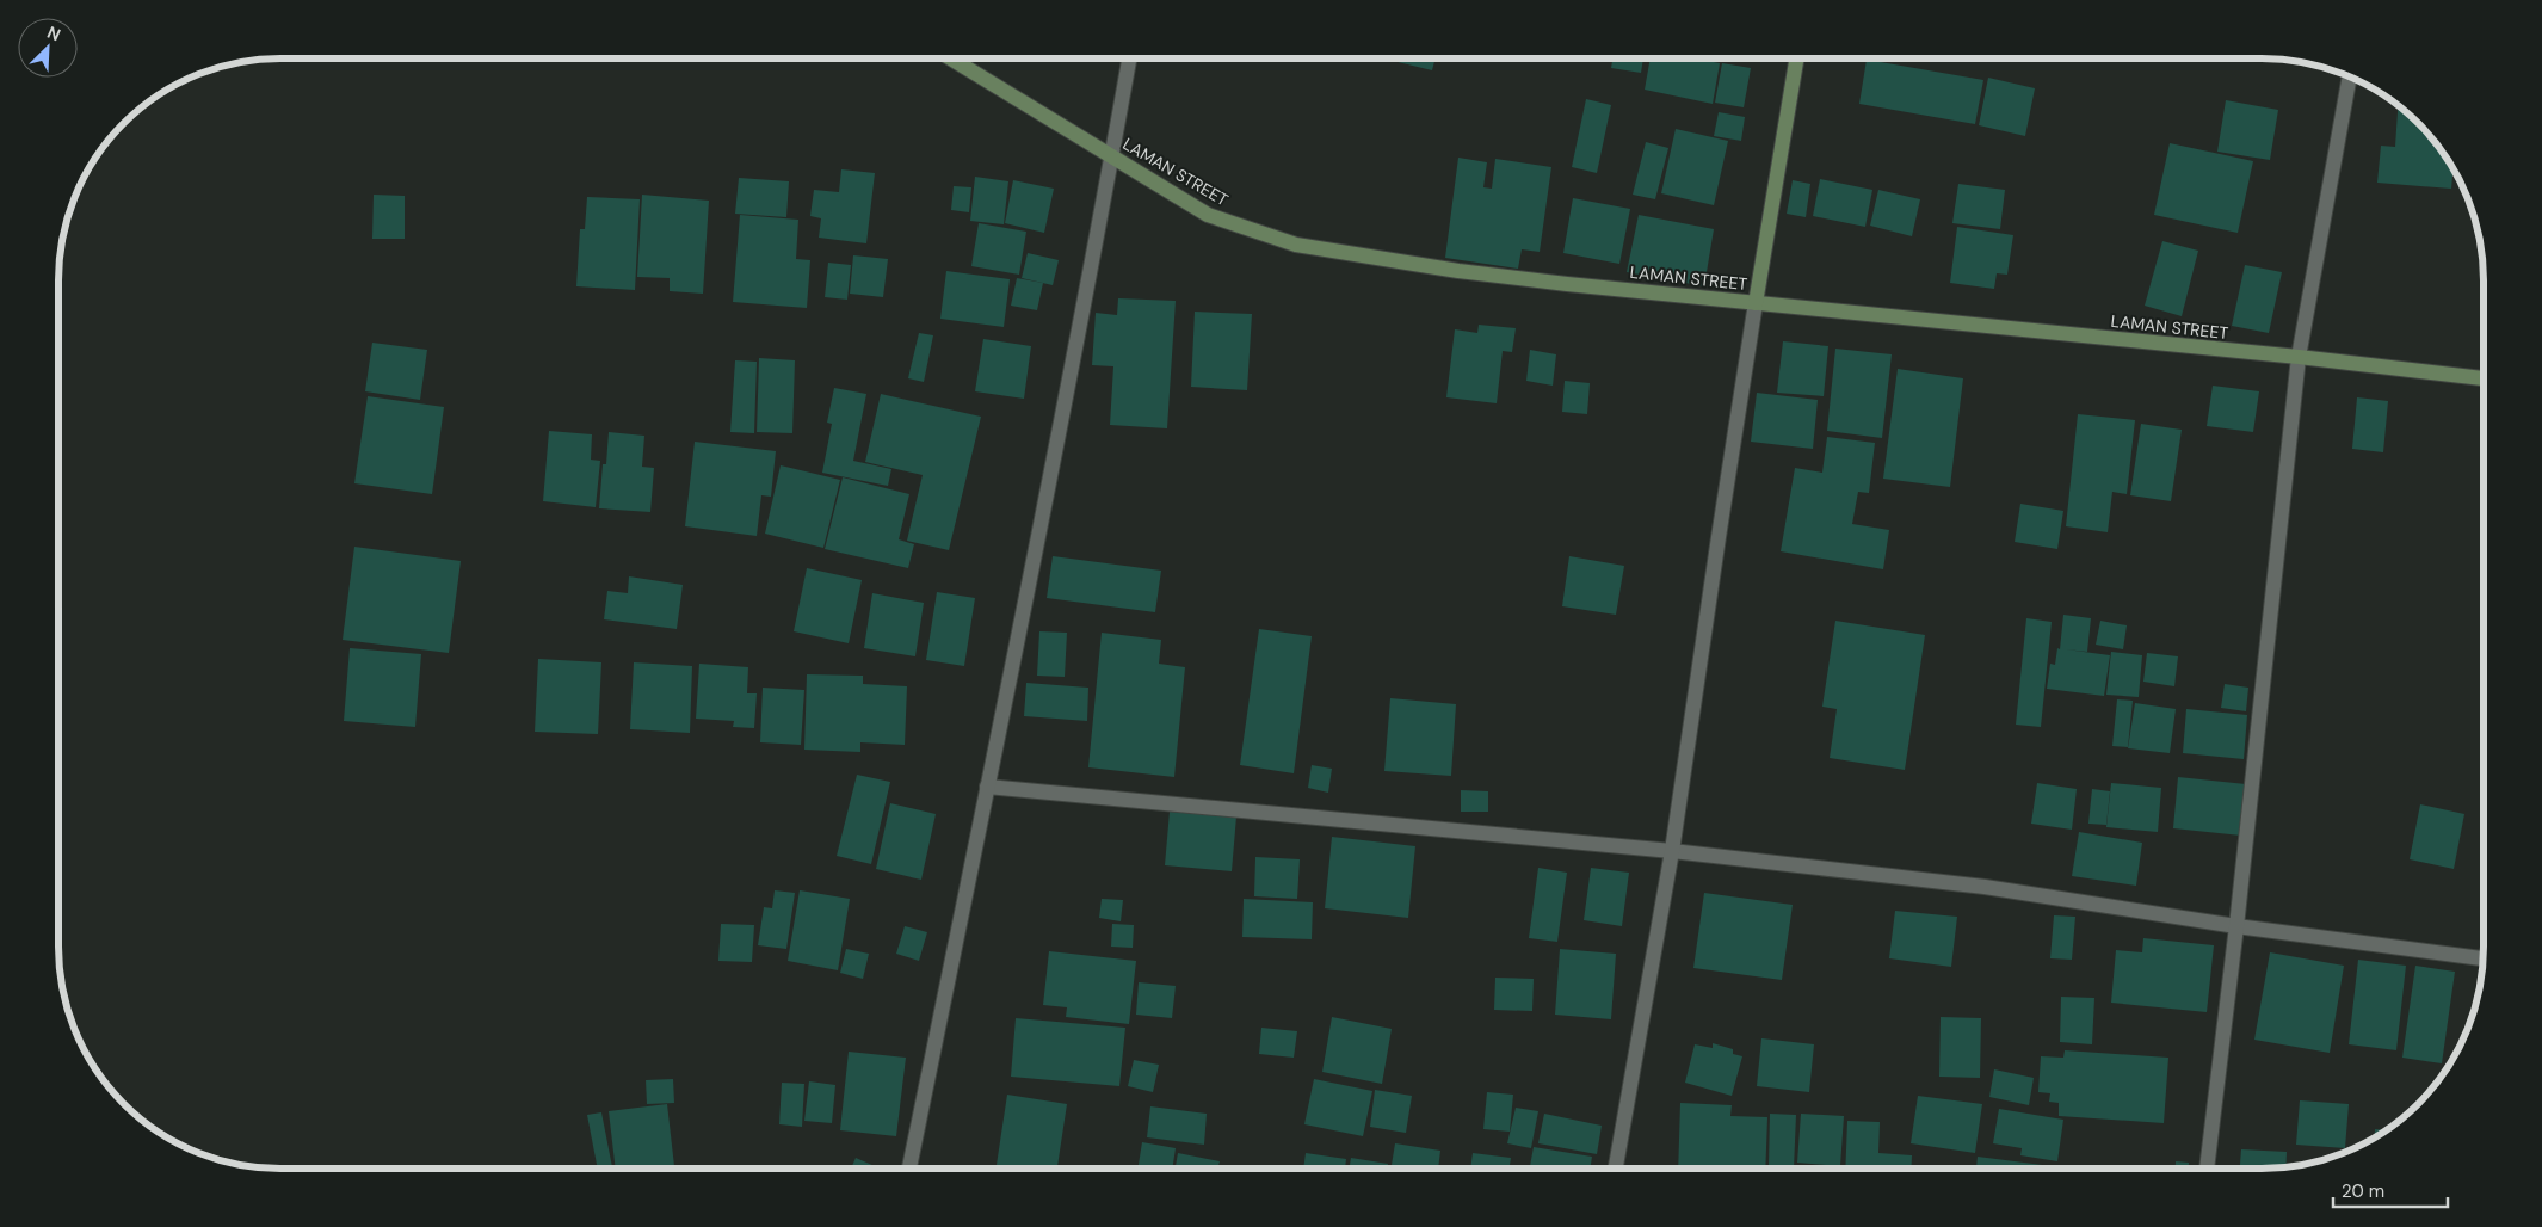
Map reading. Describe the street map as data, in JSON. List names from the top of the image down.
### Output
{
  "streets": {
    "main road": ["LAMAN STREET"]
  },
  "scale_bar": "20 m",
  "north": "top right"
}
